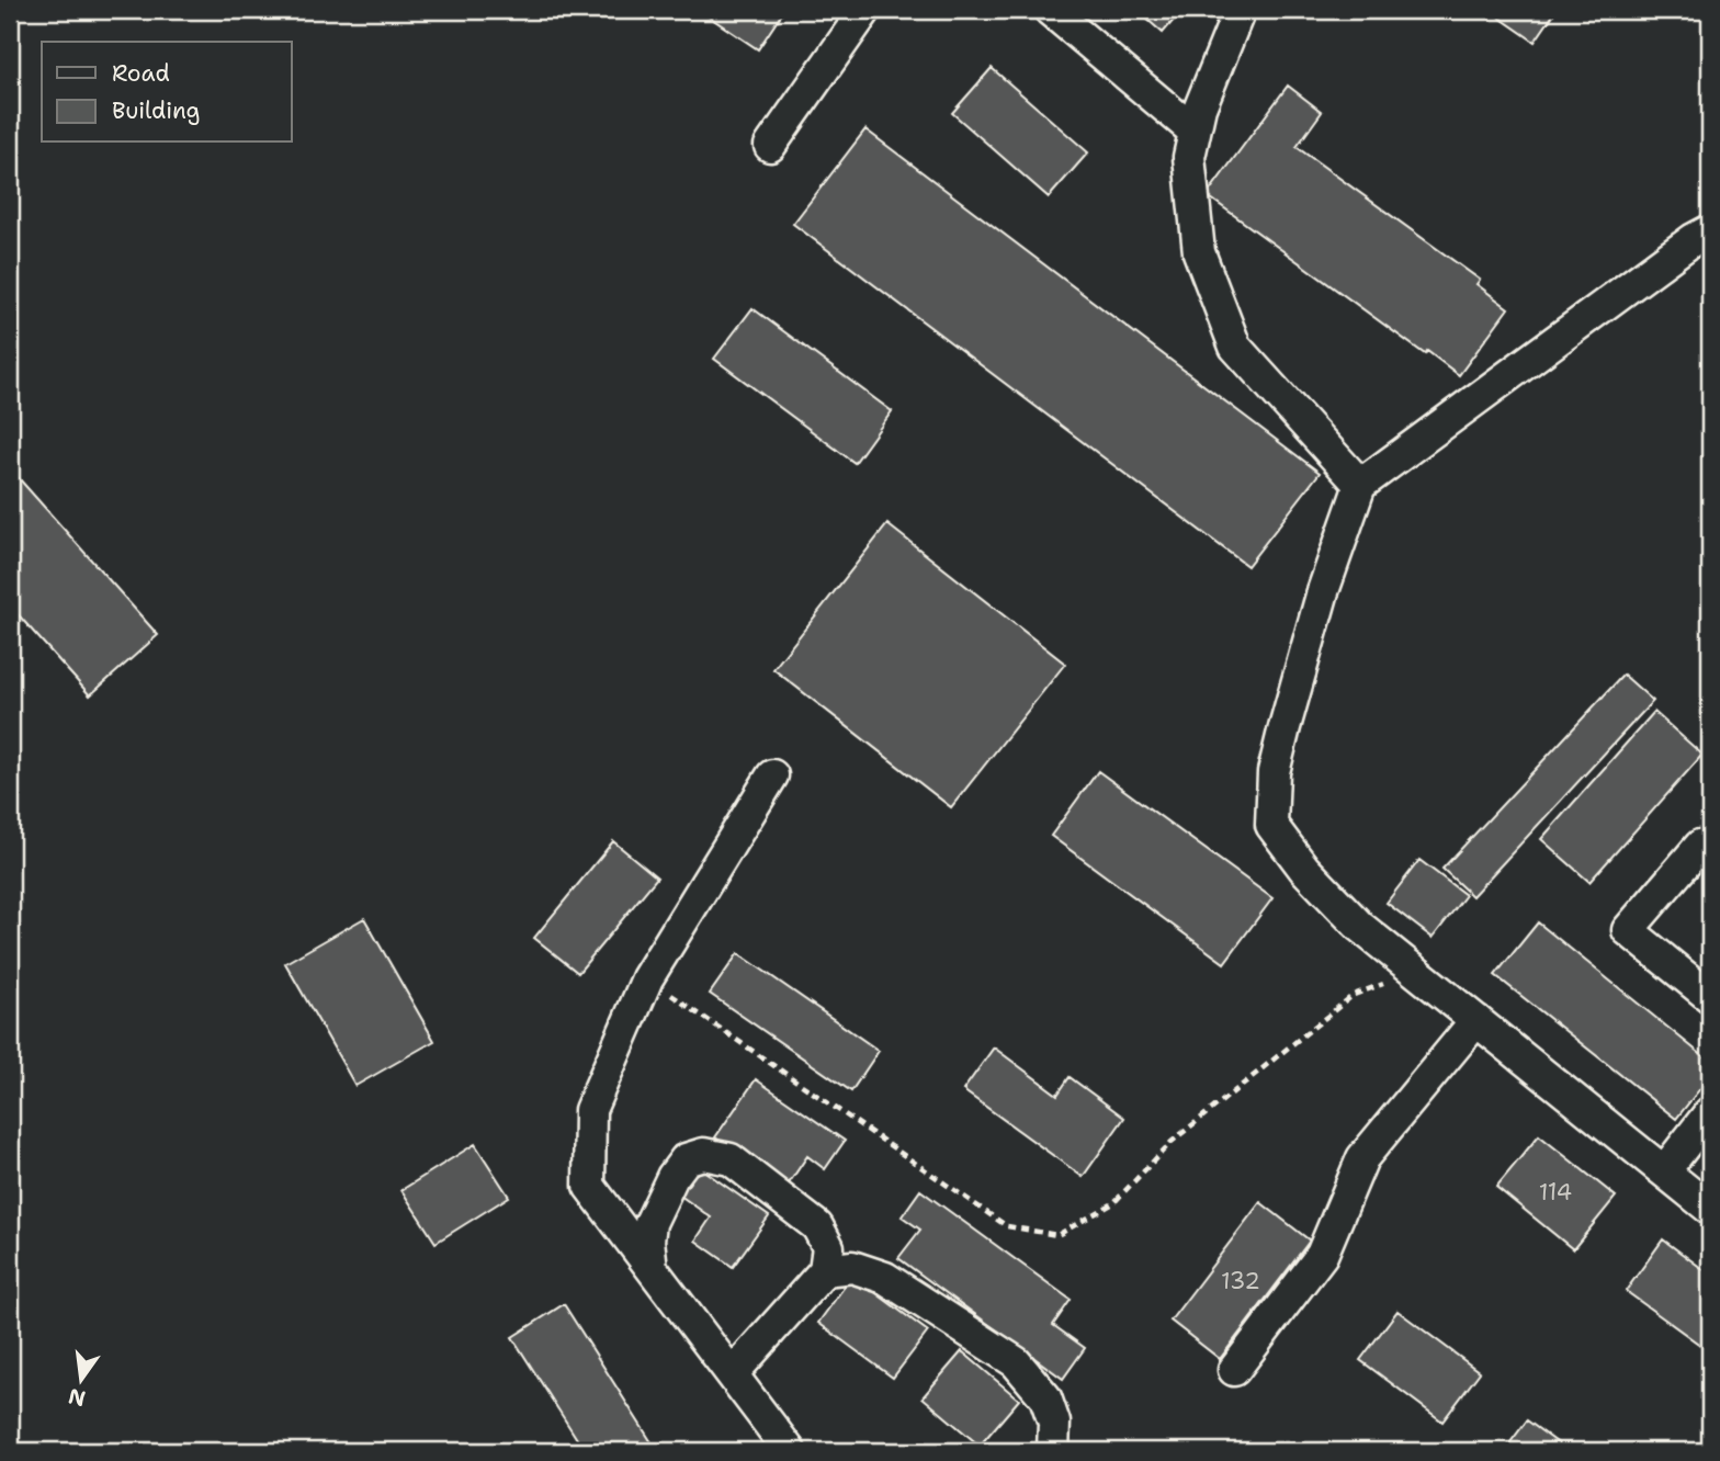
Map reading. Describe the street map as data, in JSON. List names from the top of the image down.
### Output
{
  "house_numbers": ["114", "132"],
  "legend": ["Road", "Building"],
  "north": "bottom"
}
